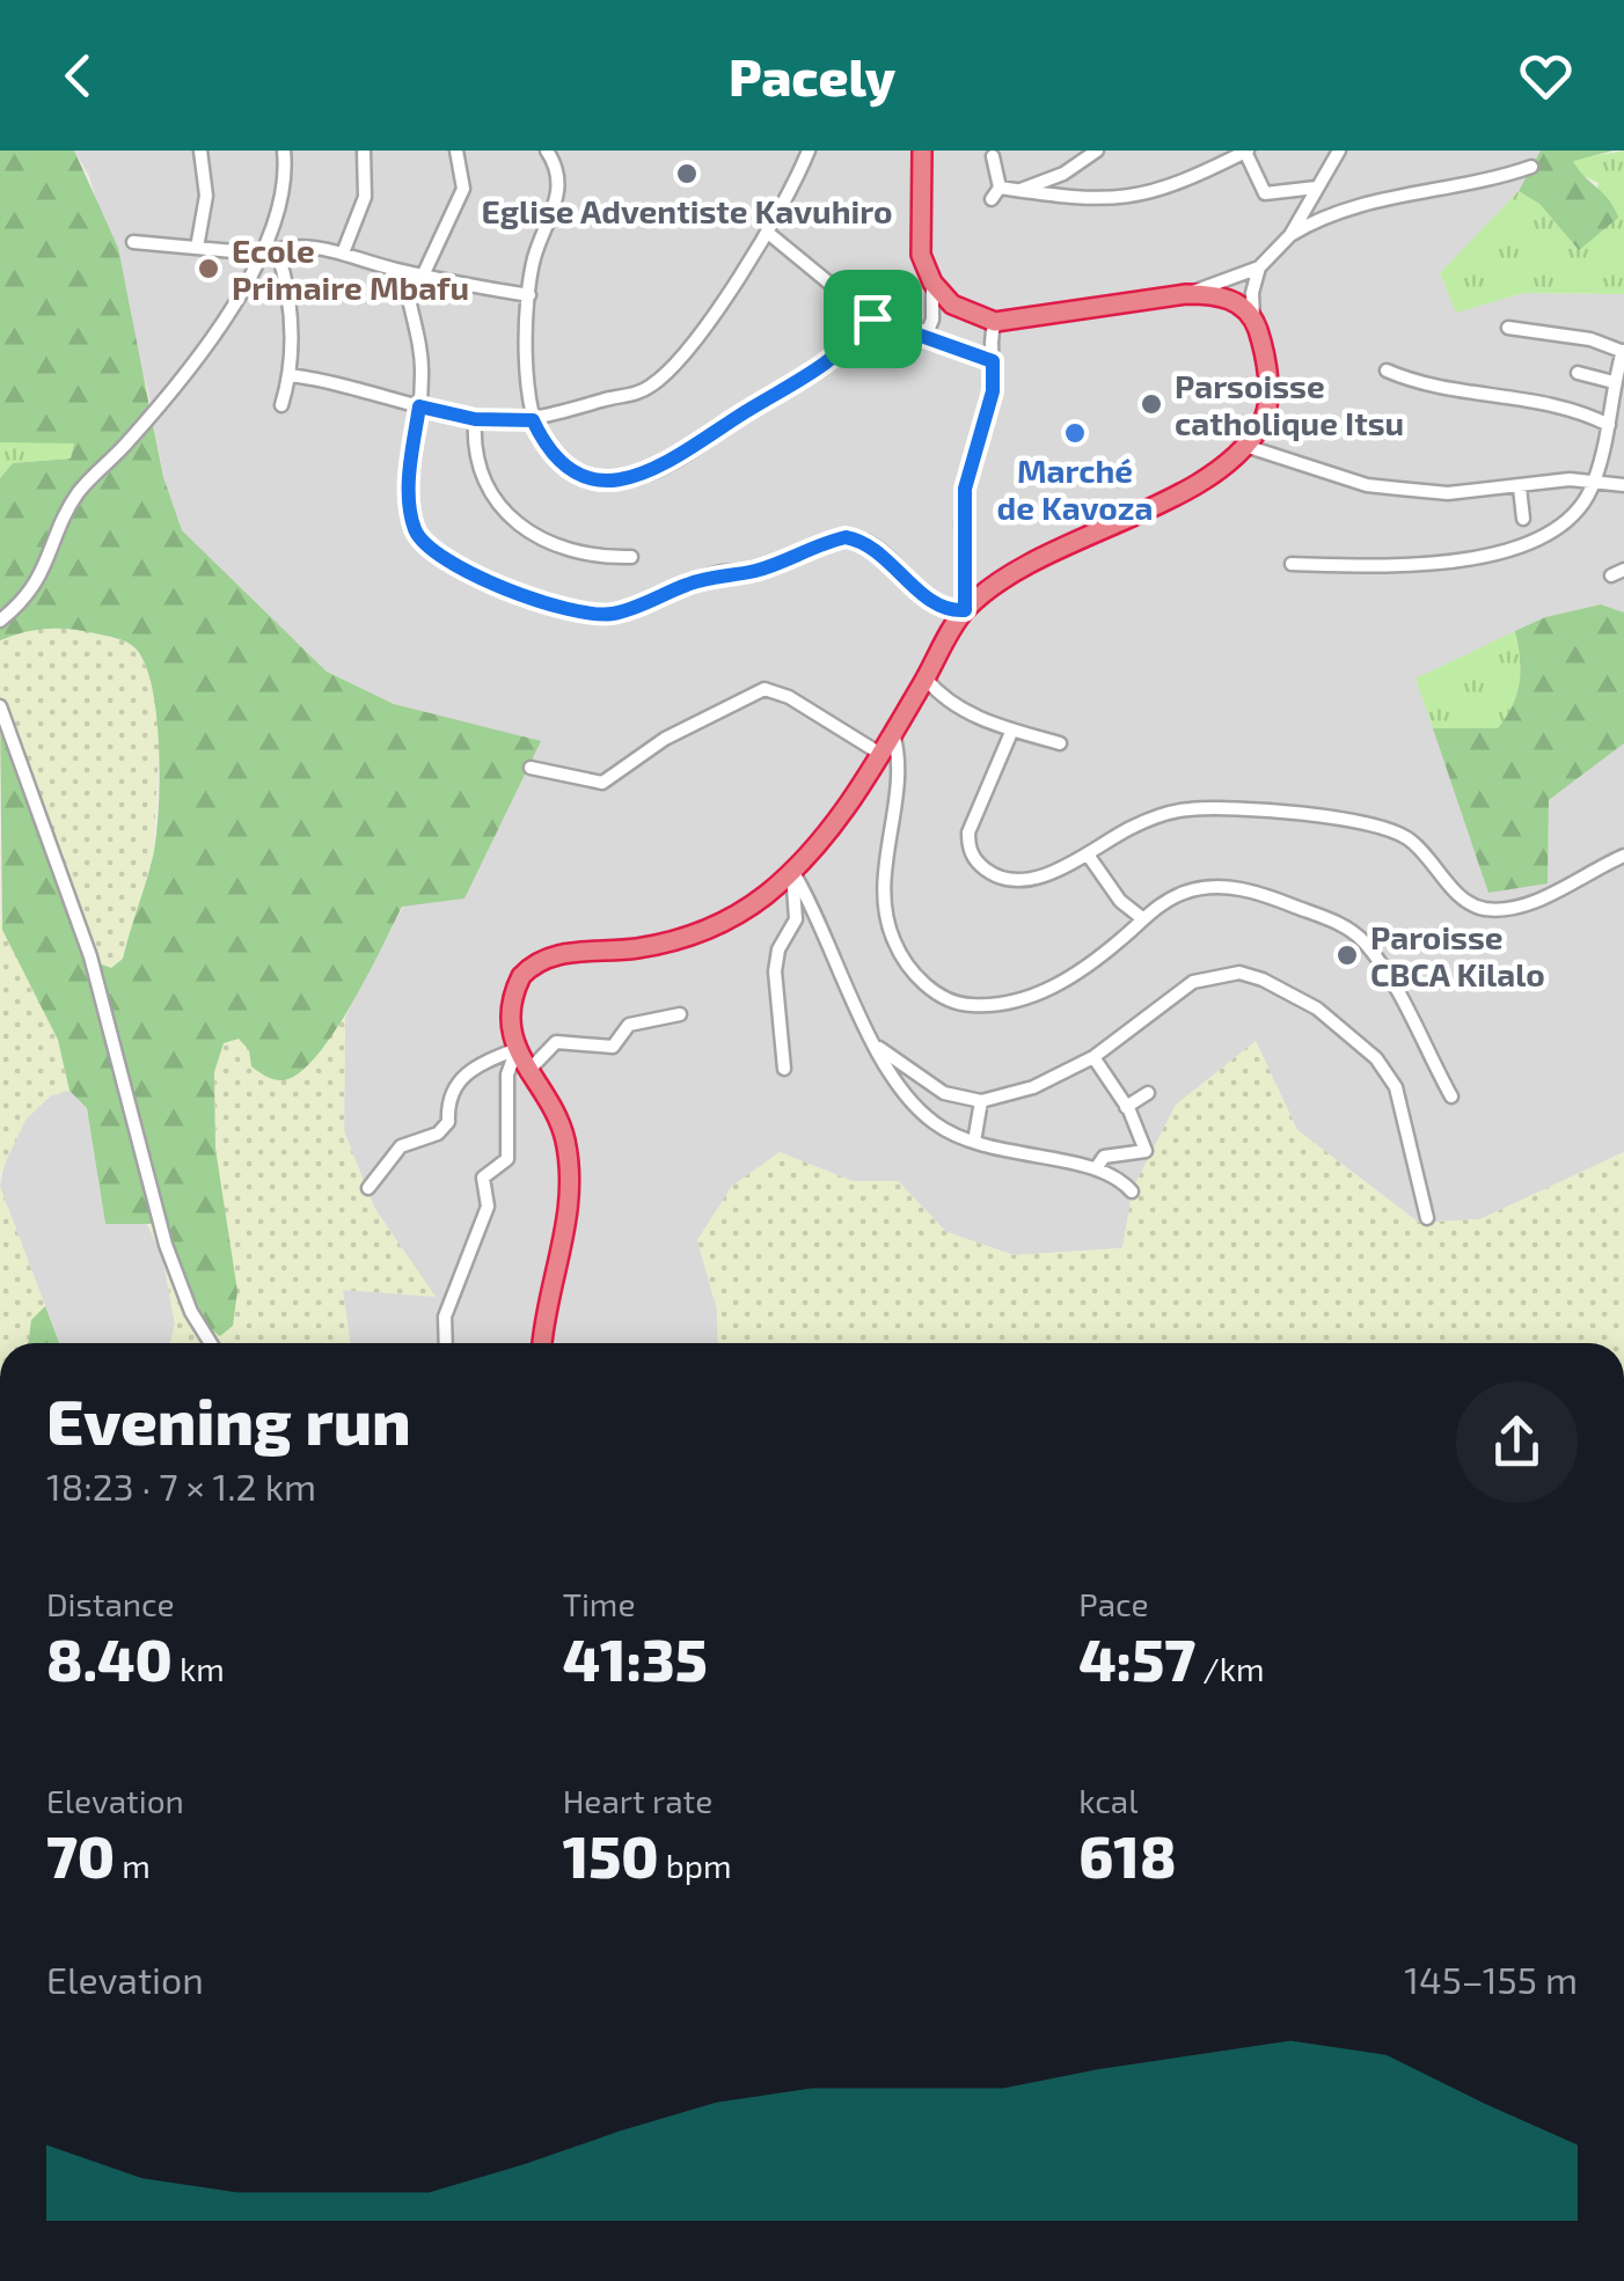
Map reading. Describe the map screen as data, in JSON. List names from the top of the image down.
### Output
{
  "places": [
    "Eglise Adventiste Kavuhiro",
    "Ecole Primaire Mbafu",
    "Parsoisse catholique Itsu",
    "Marché de Kavoza",
    "Paroisse CBCA Kilalo"
  ],
  "page": {
    "header": "Pacely",
    "heading": ["Evening run", "18:23 · 7 × 1.2 km"],
    "stats": [
      ["Distance", "8.40 km"],
      ["Time", "41:35"],
      ["Pace", "4:57 /km"],
      ["Elevation", "70 m"],
      ["Heart rate", "150 bpm"],
      ["kcal", "618"]
    ],
    "chart": ["Elevation", "145–155 m"]
  }
}
